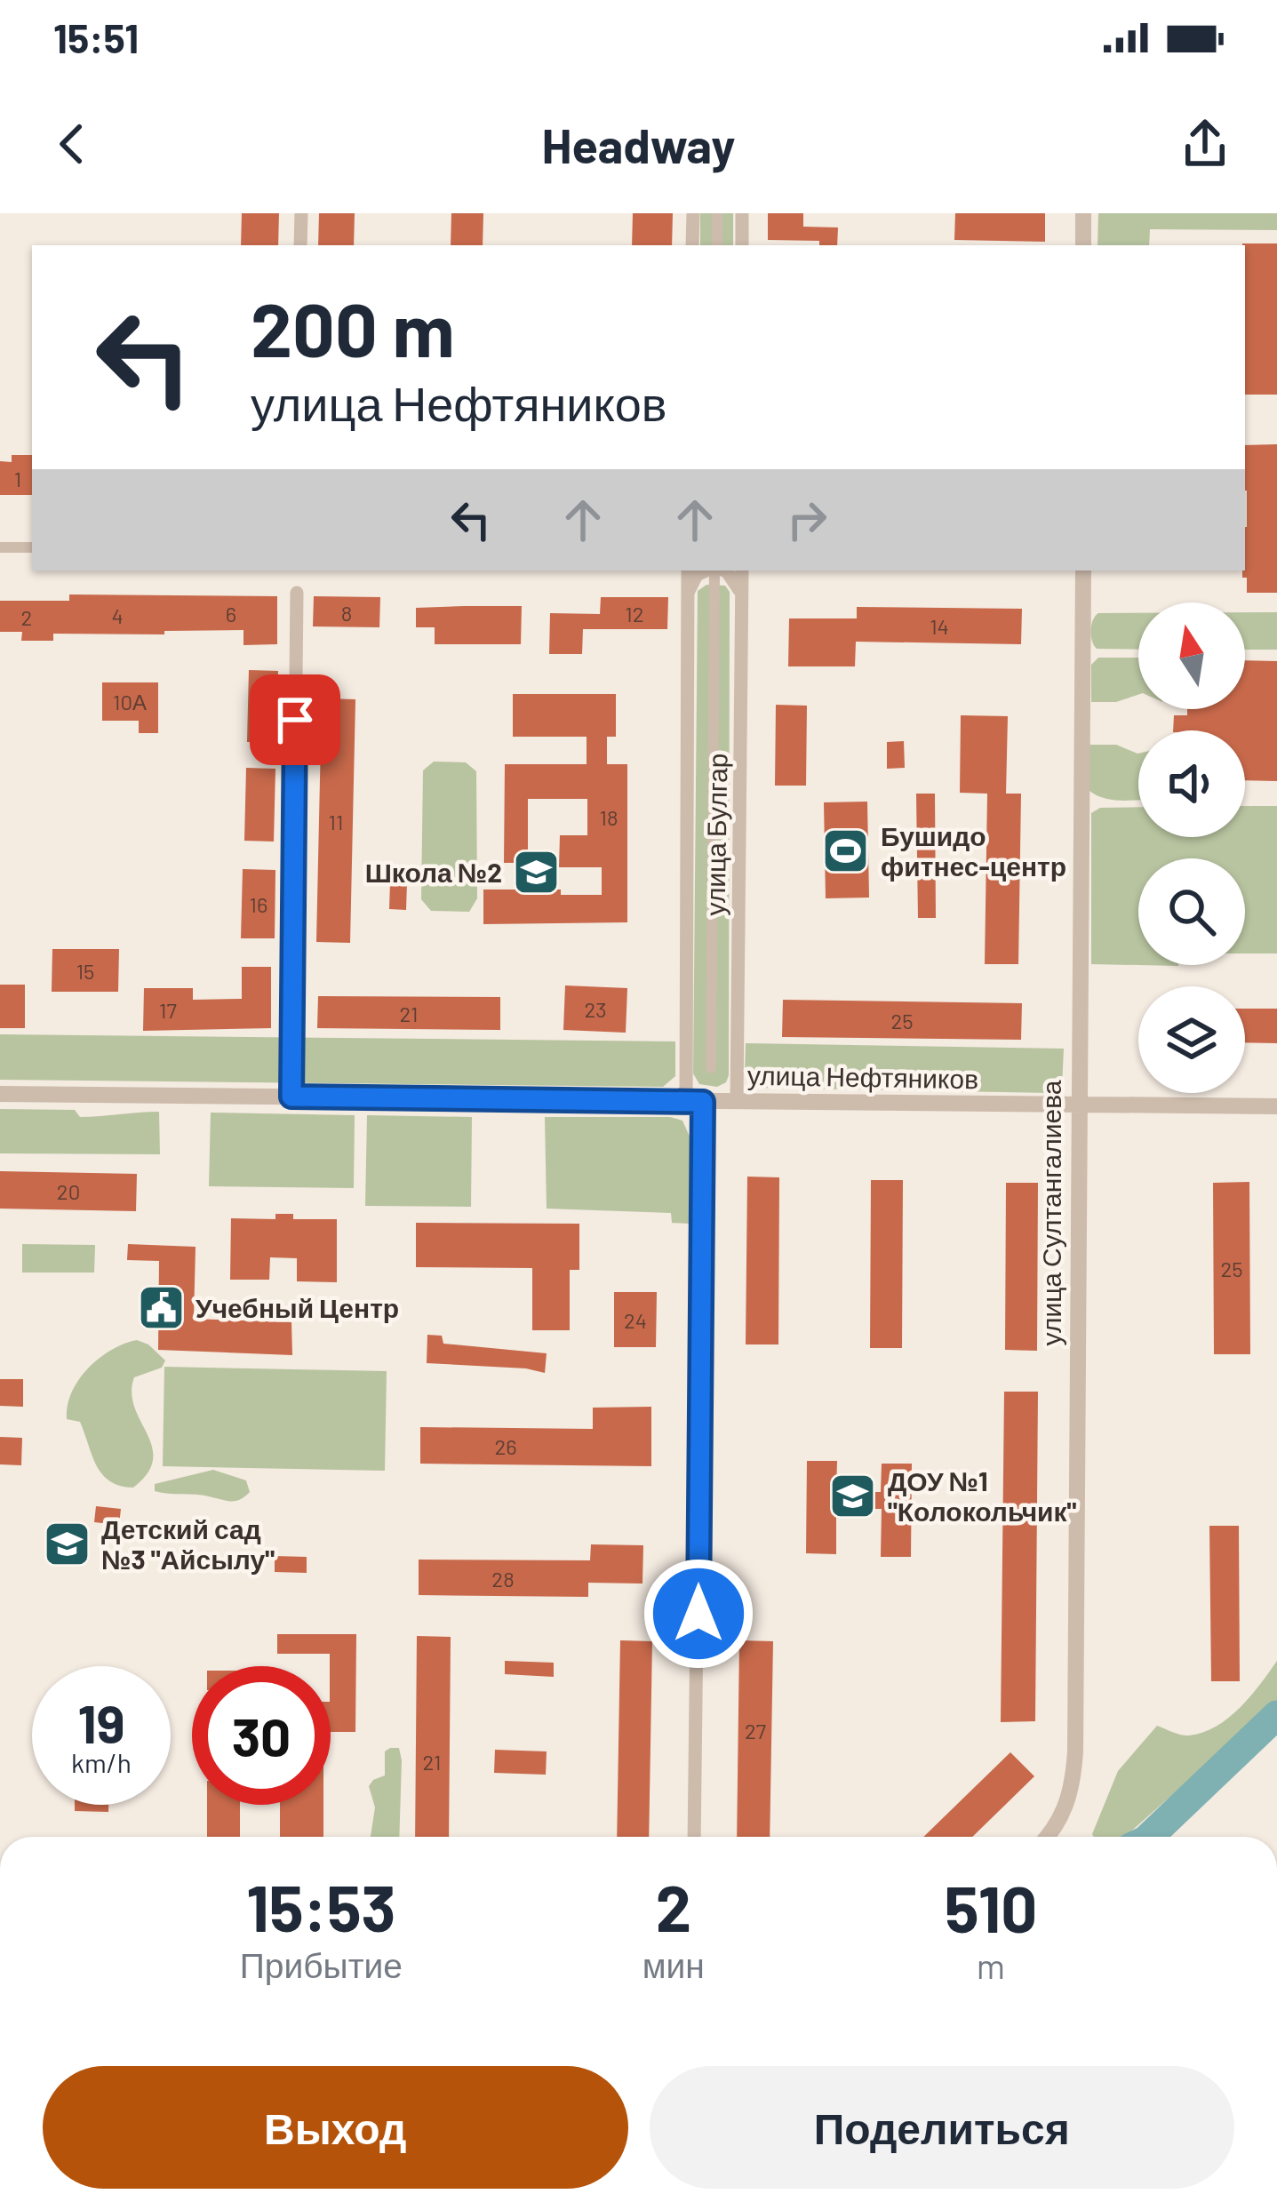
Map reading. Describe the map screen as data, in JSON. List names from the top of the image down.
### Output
{
  "streets": {
    "street": ["улица Булгар", "улица Нефтяников", "улица Султангалиева"]
  },
  "crossings": [
    ["улица Булгар", "улица Нефтяников"],
    ["улица Нефтяников", "улица Султангалиева"]
  ],
  "places": {
    "sports": ["Бушидо фитнес-центр"],
    "school or university": ["Школа №2", "ДОУ №1 \"Колокольчик\"", "Детский сад №3 \"Айсылу\""],
    "public building": ["Учебный Центр"]
  },
  "house_numbers": [
    "1",
    "8",
    "6",
    "12",
    "4",
    "2",
    "14",
    "10А",
    "18",
    "11",
    "16",
    "15",
    "23",
    "17",
    "21",
    "25",
    "20",
    "25",
    "24",
    "26",
    "28",
    "27",
    "21"
  ],
  "north": "top",
  "page": {
    "status": "15:51",
    "header": "Headway",
    "turn": ["200 m", "улица Нефтяников"],
    "speed": "19 km/h",
    "limit": "30",
    "eta": [
      "15:53",
      "Прибытие",
      "2",
      "мин",
      "510",
      "m"
    ],
    "buttons": ["Выход", "Поделиться"]
  }
}
